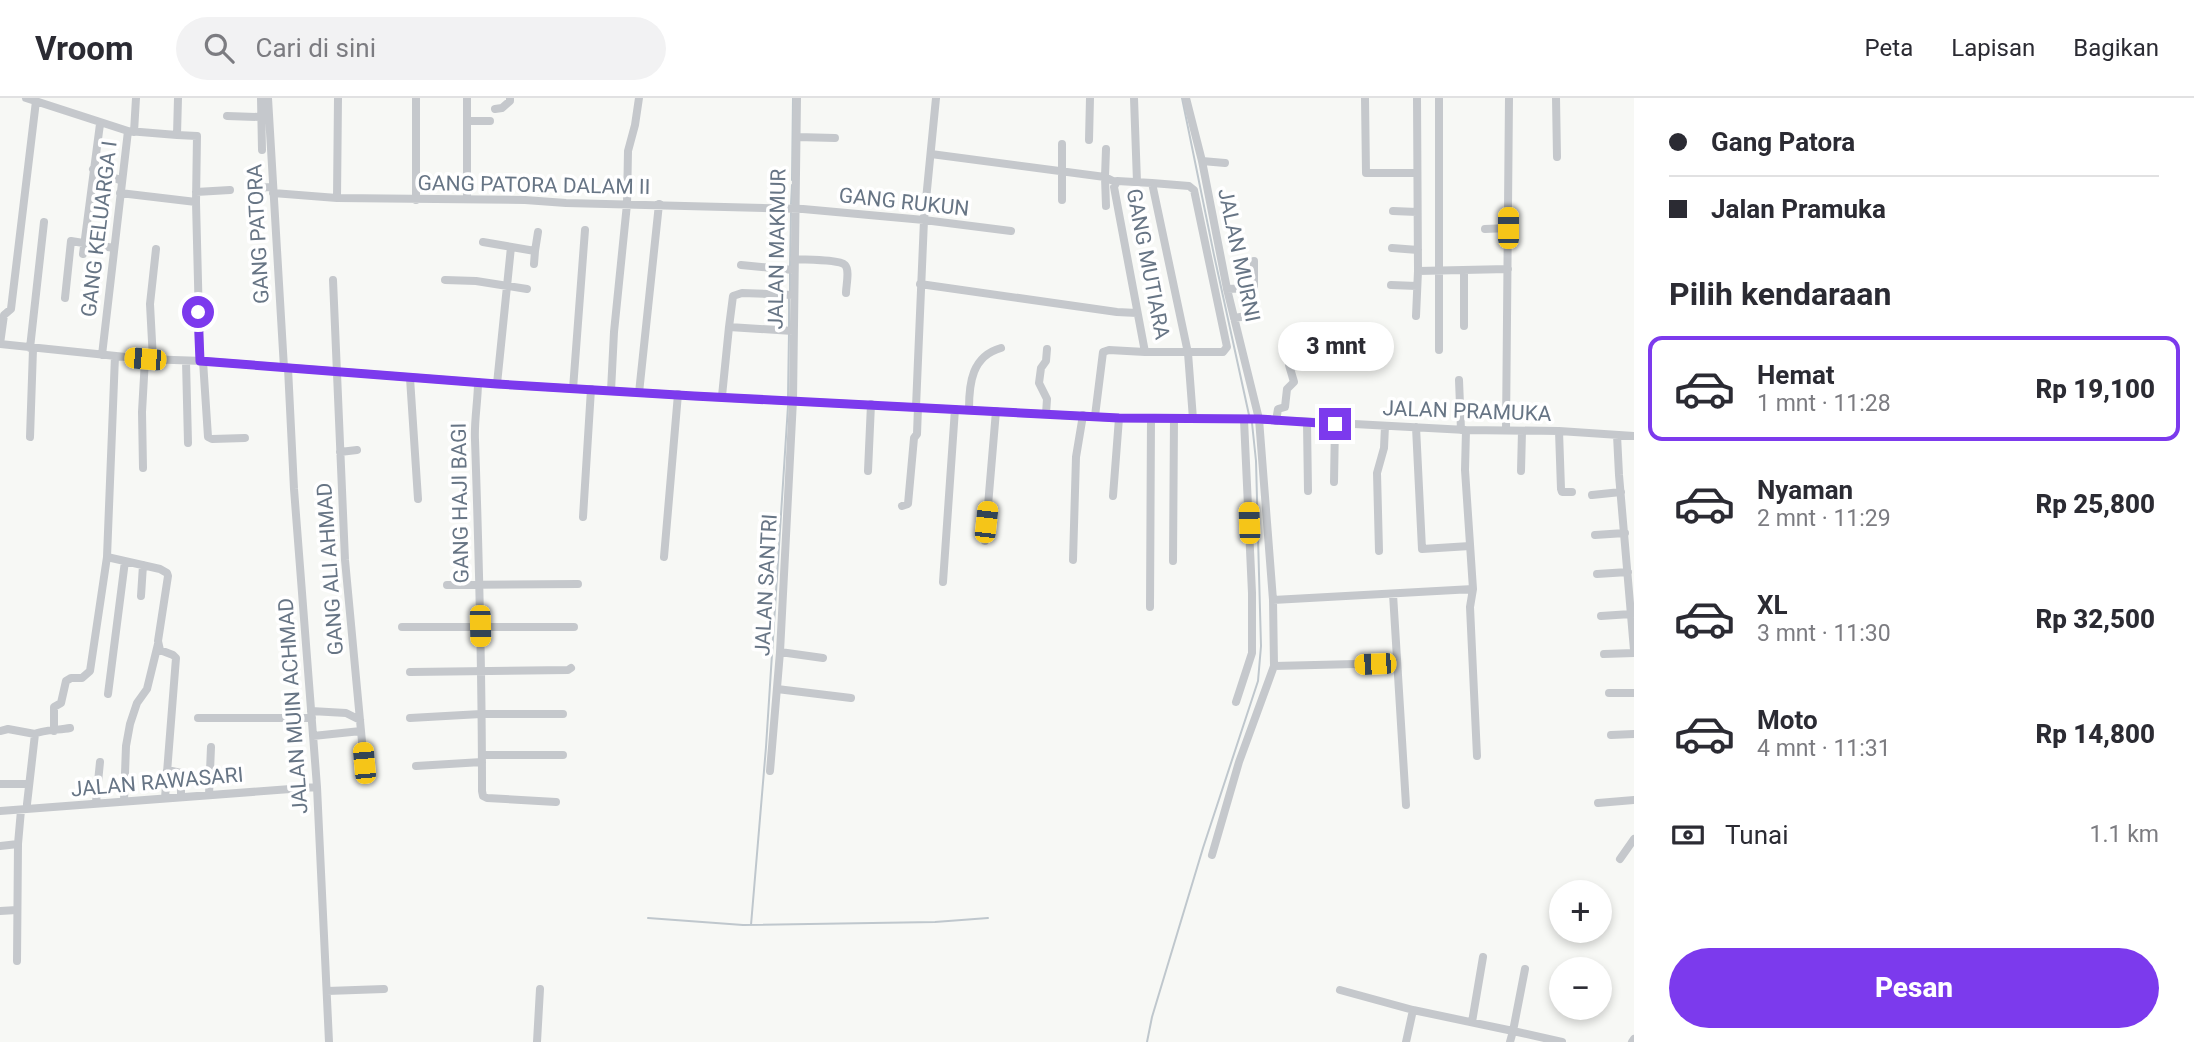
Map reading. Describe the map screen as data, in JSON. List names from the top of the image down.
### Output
{
  "streets": {
    "street": [
      "GANG PATORA DALAM II",
      "GANG RUKUN",
      "GANG KELUARGA I",
      "GANG PATORA",
      "JALAN MAKMUR",
      "JALAN MURNI",
      "GANG MUTIARA",
      "JALAN PRAMUKA",
      "GANG HAJI BAGI",
      "GANG ALI AHMAD",
      "JALAN SANTRI",
      "JALAN MUIN ACHMAD",
      "JALAN RAWASARI"
    ]
  },
  "crossings": [
    ["GANG PATORA DALAM II", "GANG RUKUN"],
    ["GANG PATORA DALAM II", "GANG PATORA"],
    ["GANG PATORA DALAM II", "JALAN MAKMUR"],
    ["GANG RUKUN", "JALAN MAKMUR"],
    ["GANG KELUARGA I", "JALAN PRAMUKA"],
    ["GANG PATORA", "JALAN PRAMUKA"],
    ["GANG PATORA", "JALAN MUIN ACHMAD"],
    ["JALAN MAKMUR", "JALAN PRAMUKA"],
    ["JALAN MAKMUR", "JALAN SANTRI"],
    ["JALAN MURNI", "GANG MUTIARA"],
    ["JALAN MURNI", "JALAN PRAMUKA"],
    ["GANG MUTIARA", "JALAN PRAMUKA"],
    ["JALAN PRAMUKA", "GANG HAJI BAGI"],
    ["JALAN PRAMUKA", "GANG ALI AHMAD"],
    ["JALAN PRAMUKA", "JALAN SANTRI"],
    ["JALAN PRAMUKA", "JALAN MUIN ACHMAD"],
    ["JALAN MUIN ACHMAD", "JALAN RAWASARI"]
  ],
  "page": {
    "header": "Vroom",
    "search": "Cari di sini",
    "nav": ["Peta", "Lapisan", "Bagikan"],
    "banner": ["Gang Patora", "Jalan Pramuka"],
    "heading": "Pilih kendaraan",
    "bubble": "3 mnt",
    "list": [
      {
        "name": "Hemat",
        "note": "1 mnt · 11:28",
        "value": "Rp 19,100"
      },
      {
        "name": "Nyaman",
        "note": "2 mnt · 11:29",
        "value": "Rp 25,800"
      },
      {
        "name": "XL",
        "note": "3 mnt · 11:30",
        "value": "Rp 32,500"
      },
      {
        "name": "Moto",
        "note": "4 mnt · 11:31",
        "value": "Rp 14,800"
      }
    ],
    "pay": ["Tunai", "1.1 km"],
    "map_buttons": ["+", "−"],
    "buttons": "Pesan"
  }
}
